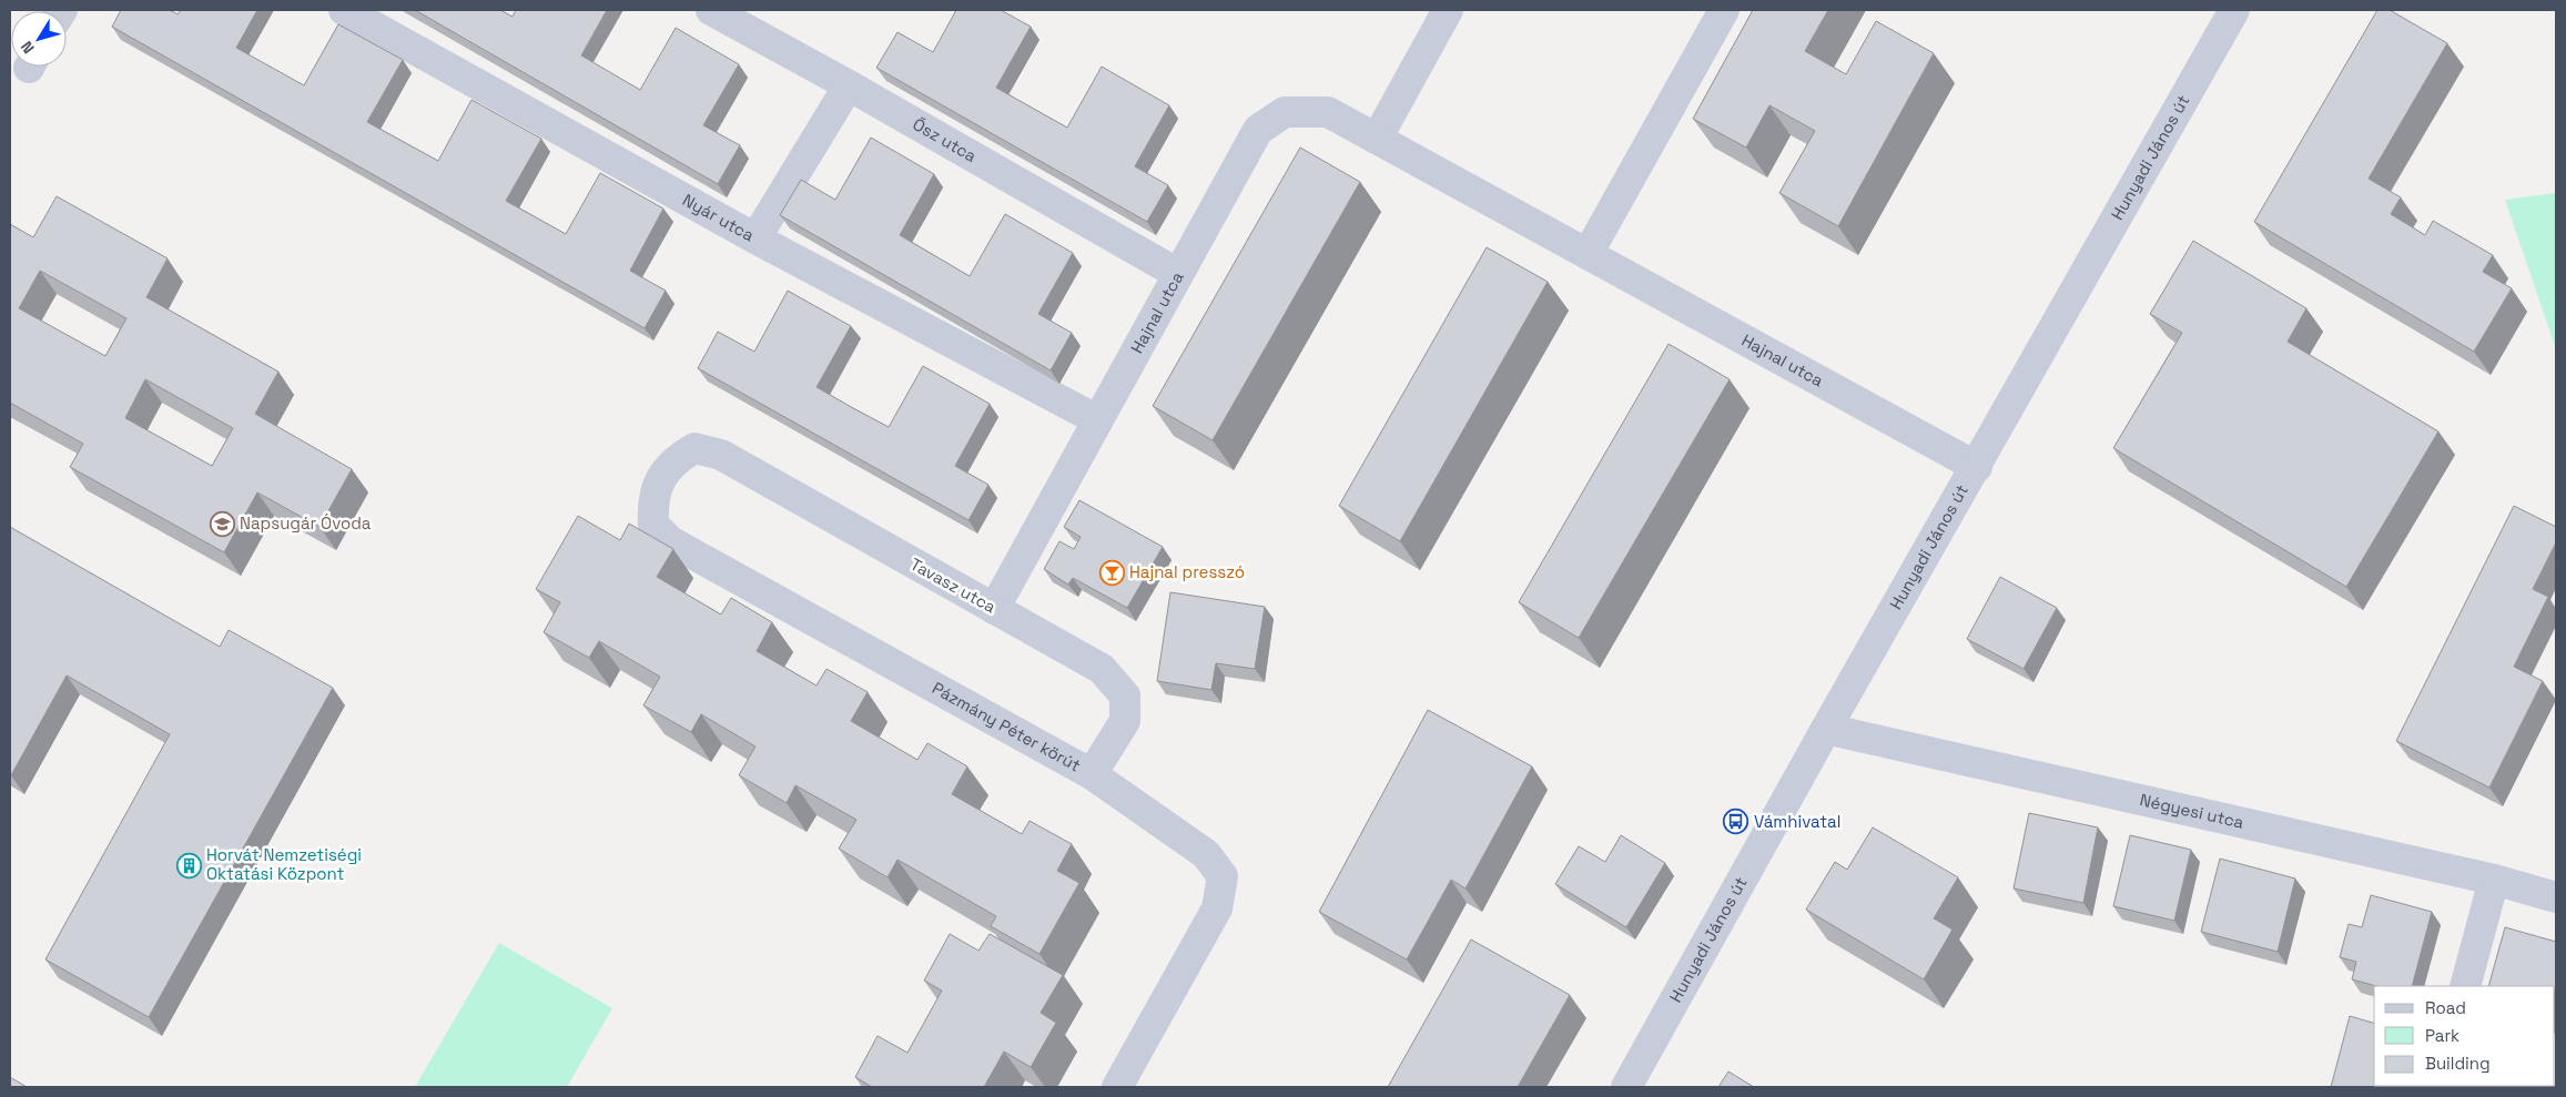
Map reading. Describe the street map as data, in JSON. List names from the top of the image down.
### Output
{
  "streets": {
    "street": [
      "Ősz utca",
      "Hunyadi János út",
      "Nyár utca",
      "Hajnal utca",
      "Tavasz utca",
      "Pázmány Péter körút",
      "Négyesi utca"
    ]
  },
  "crossings": [
    ["Ősz utca", "Hajnal utca"],
    ["Hunyadi János út", "Hajnal utca"],
    ["Hunyadi János út", "Négyesi utca"],
    ["Nyár utca", "Hajnal utca"],
    ["Hajnal utca", "Tavasz utca"],
    ["Tavasz utca", "Pázmány Péter körút"]
  ],
  "places": {
    "school or university": ["Napsugár Óvoda"],
    "bar": ["Hajnal presszó"],
    "bus stop": ["Vámhivatal"],
    "building": ["Horvát Nemzetiségi Oktatási Központ"]
  },
  "legend": ["Road", "Park", "Building"],
  "north": "bottom left"
}
